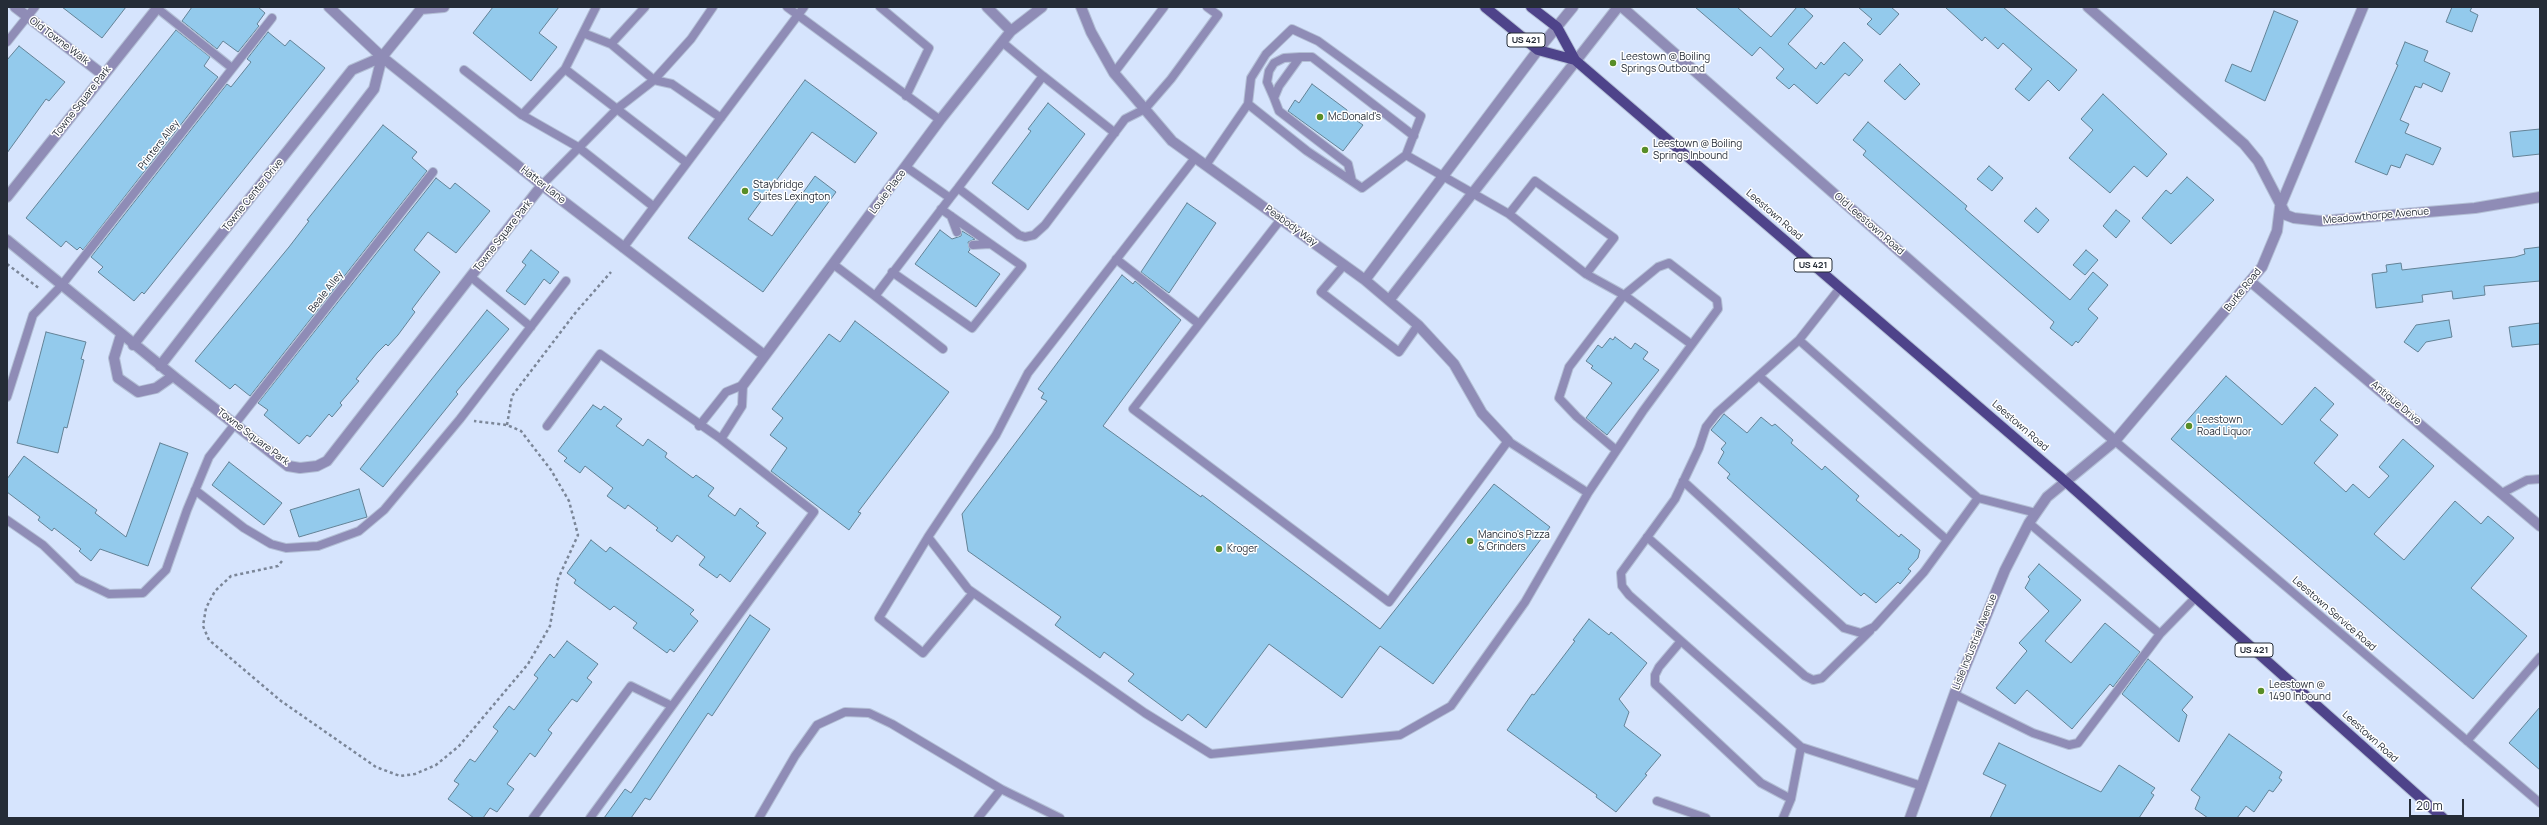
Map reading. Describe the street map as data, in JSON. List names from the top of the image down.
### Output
{
  "streets": {
    "main road": ["US 421", "Leestown Road"],
    "street": [
      "Old Towne Walk",
      "Towne Square Park",
      "Hatter Lane",
      "Louie Place",
      "Towne Center Drive",
      "Meadowthorpe Avenue",
      "Old Leestown Road",
      "Peabody Way",
      "Burke Road",
      "Antique Drive",
      "Lisle Industrial Avenue"
    ],
    "lane": ["Printers Alley", "Beale Alley", "Leestown Service Road"]
  },
  "crossings": [
    ["Old Towne Walk", "Towne Square Park"],
    ["Towne Square Park", "Printers Alley"],
    ["Towne Square Park", "Hatter Lane"],
    ["Towne Square Park", "Towne Center Drive"],
    ["Towne Square Park", "Beale Alley"],
    ["Hatter Lane", "Louie Place"],
    ["Hatter Lane", "Towne Center Drive"],
    ["Leestown Road", "Burke Road"],
    ["Leestown Road", "Lisle Industrial Avenue"],
    ["Meadowthorpe Avenue", "Burke Road"],
    ["Old Leestown Road", "Burke Road"],
    ["Old Leestown Road", "Leestown Service Road"],
    ["Burke Road", "Antique Drive"],
    ["Burke Road", "Leestown Service Road"],
    ["Burke Road", "Lisle Industrial Avenue"]
  ],
  "places": [
    "Leestown @ Boiling Springs Outbound",
    "McDonald's",
    "Leestown @ Boiling Springs Inbound",
    "Staybridge Suites Lexington",
    "Leestown Road Liquor",
    "Mancino's Pizza & Grinders",
    "Kroger",
    "Leestown @ 1490 Inbound"
  ],
  "scale_bar": "20 m"
}
